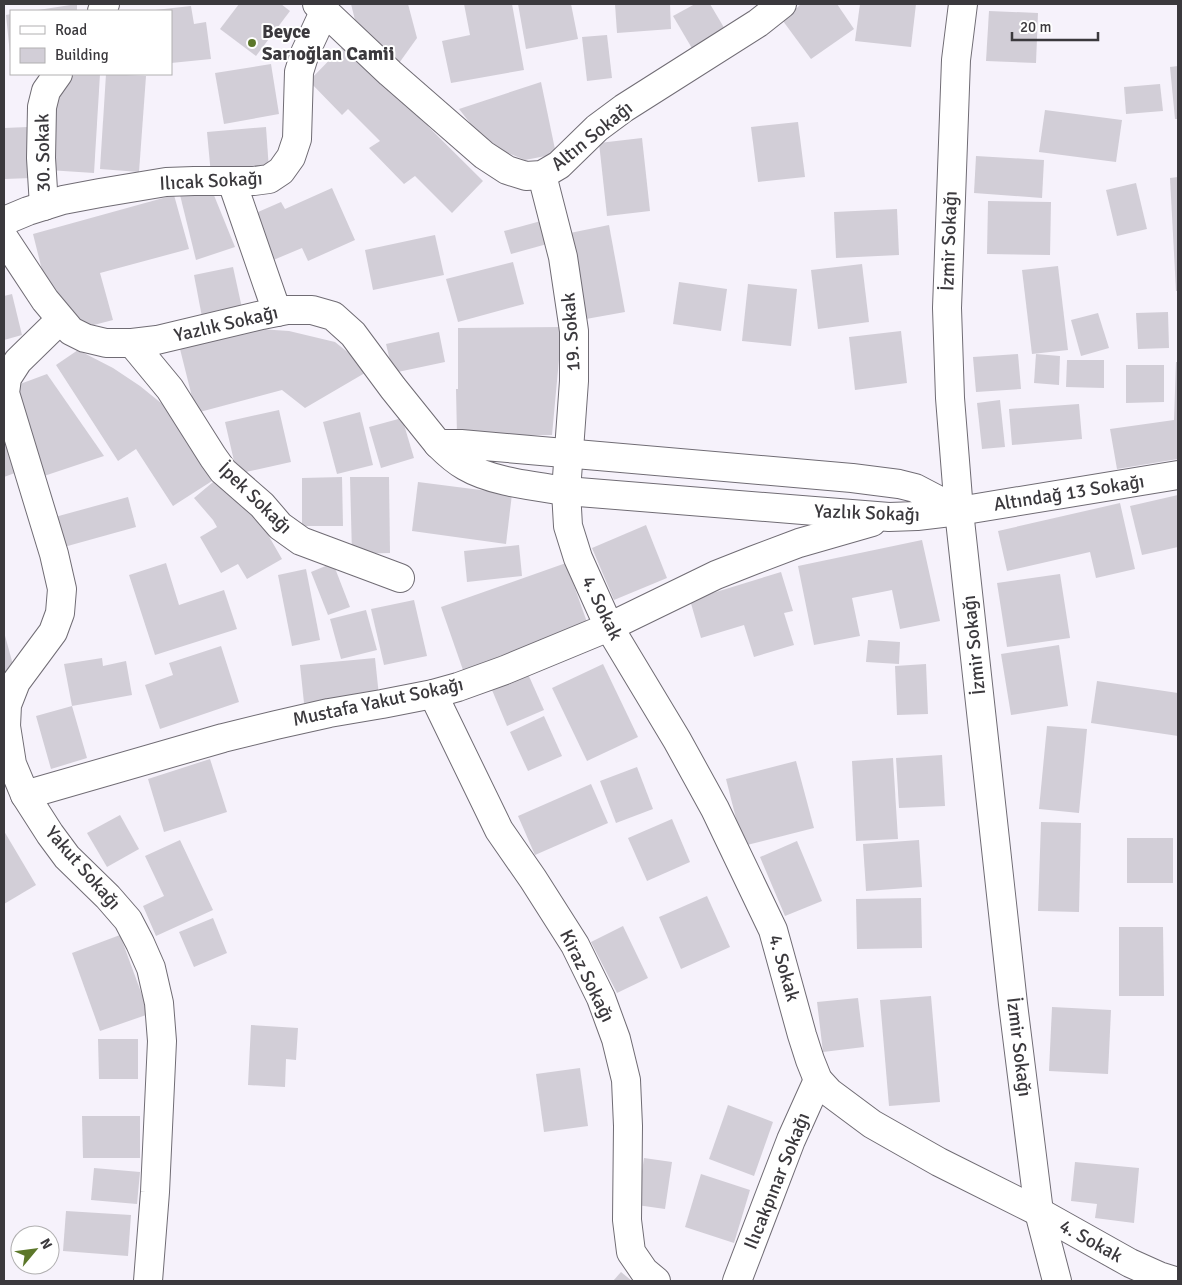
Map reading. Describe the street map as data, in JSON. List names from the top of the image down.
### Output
{
  "streets": {
    "street": [
      "Altın Sokağı",
      "30. Sokak",
      "Ilıcak Sokağı",
      "İzmir Sokağı",
      "Yazlık Sokağı",
      "19. Sokak",
      "Altındağ 13 Sokağı",
      "İpek Sokağı",
      "4. Sokak",
      "Mustafa Yakut Sokağı",
      "Yakut Sokağı",
      "Kiraz Sokağı",
      "Ilıcakpınar Sokağı"
    ]
  },
  "crossings": [
    ["Altın Sokağı", "Ilıcak Sokağı"],
    ["Altın Sokağı", "19. Sokak"],
    ["30. Sokak", "Ilıcak Sokağı"],
    ["İzmir Sokağı", "Yazlık Sokağı"],
    ["İzmir Sokağı", "Altındağ 13 Sokağı"],
    ["İzmir Sokağı", "4. Sokak"],
    ["Yazlık Sokağı", "19. Sokak"],
    ["Yazlık Sokağı", "Altındağ 13 Sokağı"],
    ["Yazlık Sokağı", "İpek Sokağı"],
    ["Yazlık Sokağı", "4. Sokak"],
    ["Yazlık Sokağı", "Mustafa Yakut Sokağı"],
    ["Yazlık Sokağı", "Yakut Sokağı"],
    ["19. Sokak", "4. Sokak"],
    ["4. Sokak", "Mustafa Yakut Sokağı"],
    ["4. Sokak", "Ilıcakpınar Sokağı"],
    ["Mustafa Yakut Sokağı", "Yakut Sokağı"],
    ["Mustafa Yakut Sokağı", "Kiraz Sokağı"]
  ],
  "places": ["Beyce Sarıoğlan Camii"],
  "legend": ["Road", "Building"],
  "scale_bar": "20 m",
  "north": "top right"
}
